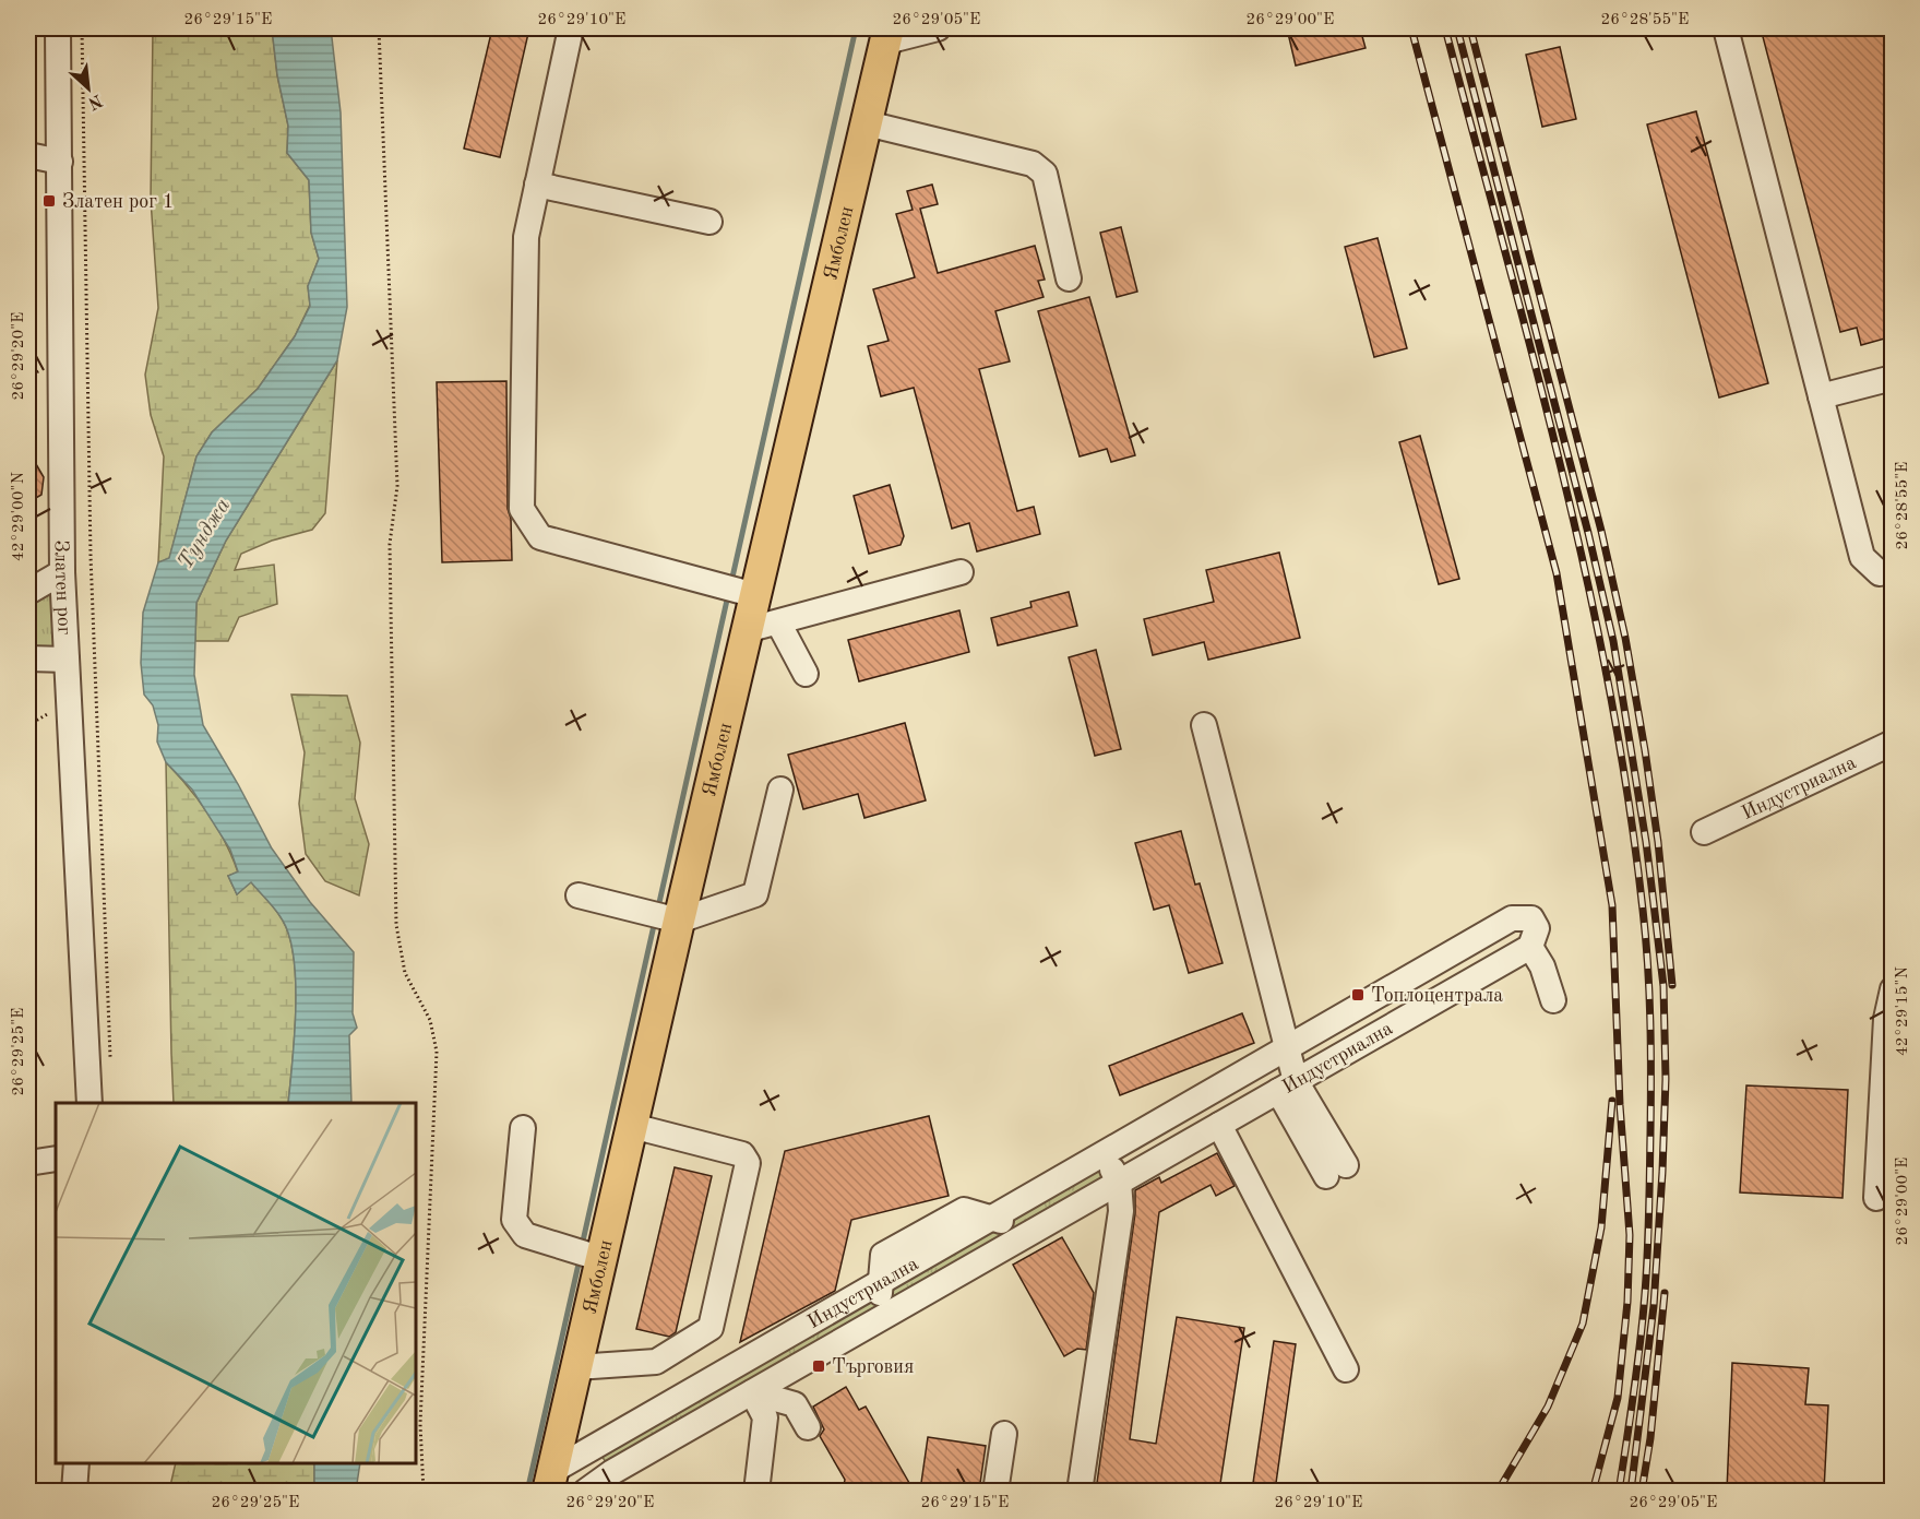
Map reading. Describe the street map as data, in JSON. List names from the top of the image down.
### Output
{
  "streets": {
    "main road": ["Ямболен"],
    "street": ["Златен рог", "Индустриална"]
  },
  "crossings": [
    ["Ямболен", "Индустриална"]
  ],
  "water": ["Тунджа"],
  "places": {
    "transit": ["Златен рог 1", "Топлоцентрала", "Търговия"]
  },
  "north": "bottom right",
  "coordinates": [
    "26°29'15\"E",
    "26°29'10\"E",
    "26°29'05\"E",
    "26°29'00\"E",
    "26°28'55\"E",
    "26°29'20\"E",
    "42°29'00\"N",
    "42°29'15\"N",
    "26°29'25\"E"
  ]
}
